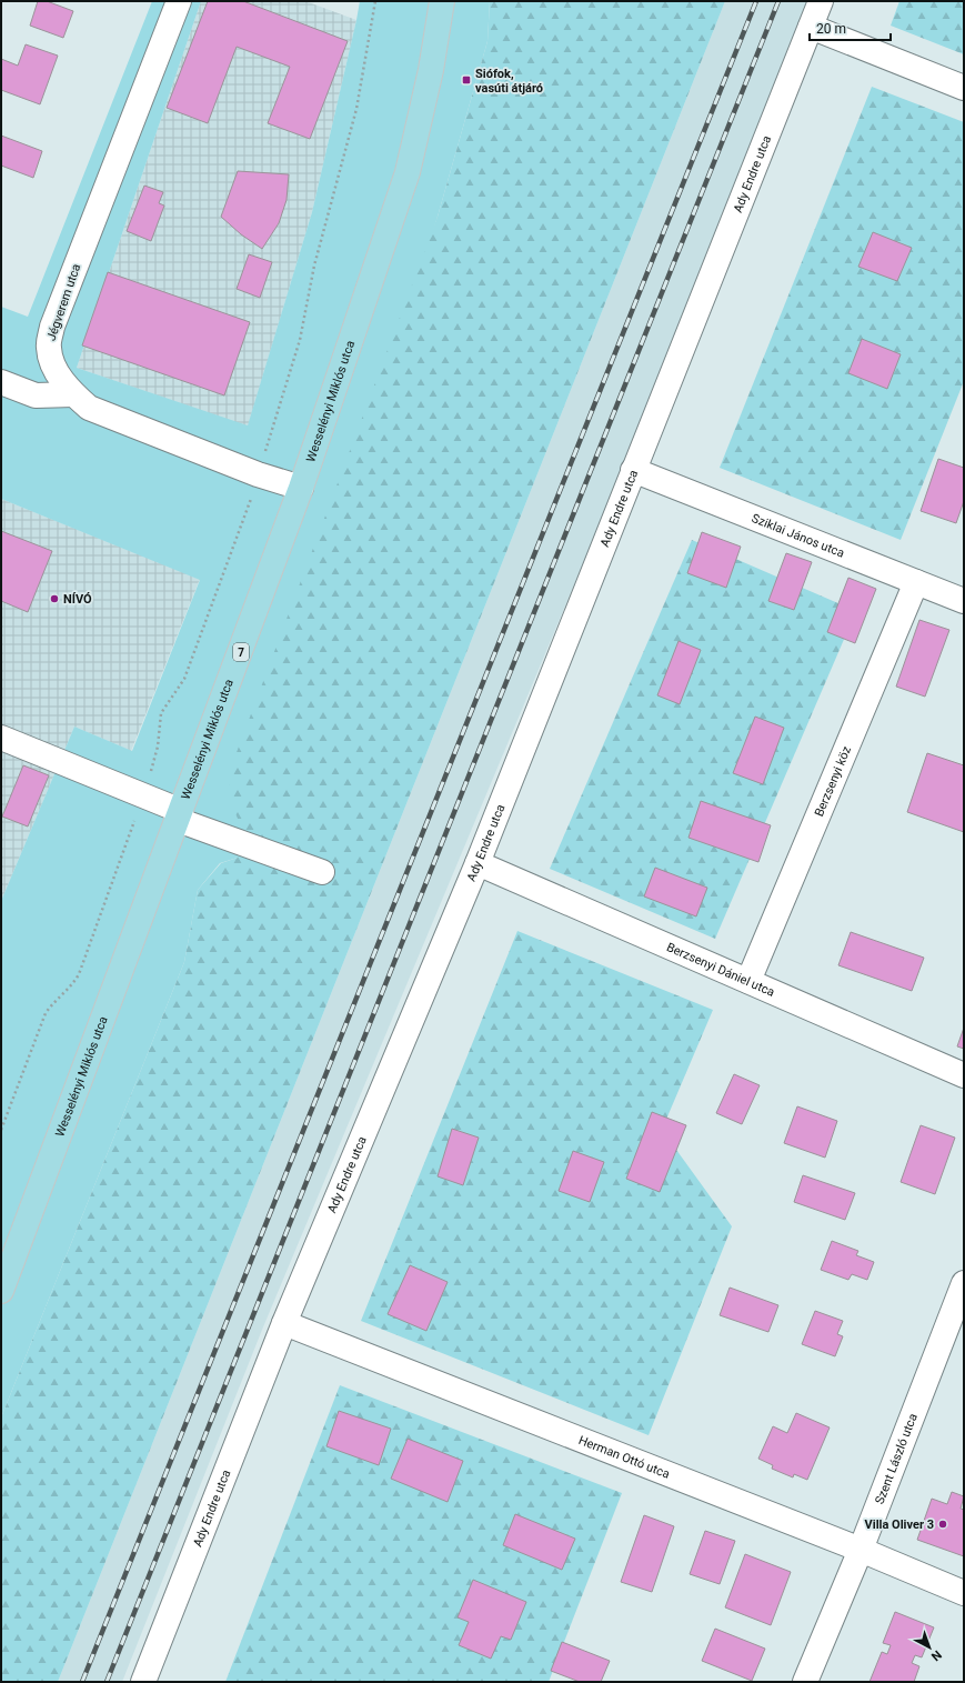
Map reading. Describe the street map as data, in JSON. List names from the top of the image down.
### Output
{
  "streets": {
    "main road": ["Wesselényi Miklós utca", "7"],
    "street": [
      "Ady Endre utca",
      "Jégverem utca",
      "Sziklai János utca",
      "Berzsenyi köz",
      "Berzsenyi Dániel utca",
      "Herman Ottó utca",
      "Szent László utca"
    ]
  },
  "crossings": [
    ["Ady Endre utca", "Sziklai János utca"],
    ["Ady Endre utca", "Berzsenyi Dániel utca"],
    ["Ady Endre utca", "Herman Ottó utca"],
    ["Jégverem utca", "Wesselényi Miklós utca"],
    ["Sziklai János utca", "Berzsenyi köz"],
    ["Berzsenyi köz", "Berzsenyi Dániel utca"],
    ["Herman Ottó utca", "Szent László utca"]
  ],
  "places": {
    "transit": ["Siófok, vasúti átjáró"],
    "other": ["NÍVÓ", "Villa Oliver 3"]
  },
  "scale_bar": "20 m",
  "north": "bottom right"
}
